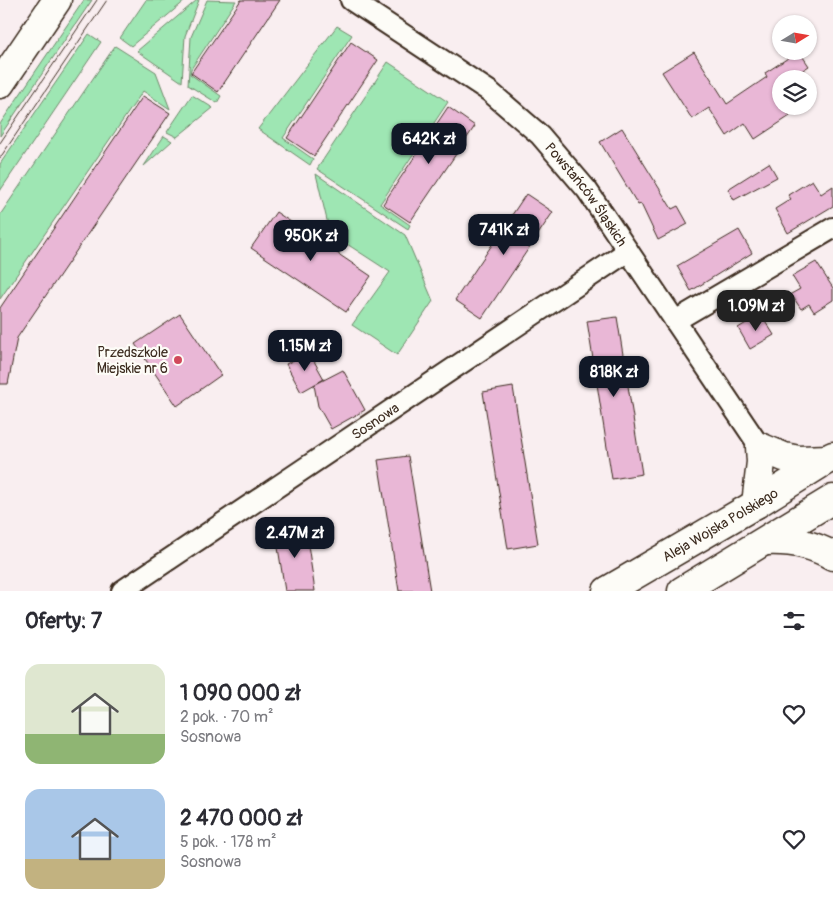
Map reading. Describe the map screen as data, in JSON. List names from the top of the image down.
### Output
{
  "streets": {
    "main road": ["Aleja Wojska Polskiego"],
    "street": ["Powstańców Śląskich", "Sosnowa"]
  },
  "crossings": [
    ["Powstańców Śląskich", "Sosnowa"]
  ],
  "places": ["Przedszkole Miejskie nr 6"],
  "north": "right",
  "page": {
    "price": [
      "642K zł",
      "741K zł",
      "950K zł",
      "1.09M zł",
      "1.15M zł",
      "818K zł",
      "2.47M zł"
    ],
    "heading": "Oferty: 7",
    "list": [
      {
        "name": "1 090 000 zł",
        "note": "2 pok. · 70 m² · Sosnowa"
      },
      {
        "name": "2 470 000 zł",
        "note": "5 pok. · 178 m² · Sosnowa"
      }
    ]
  }
}
